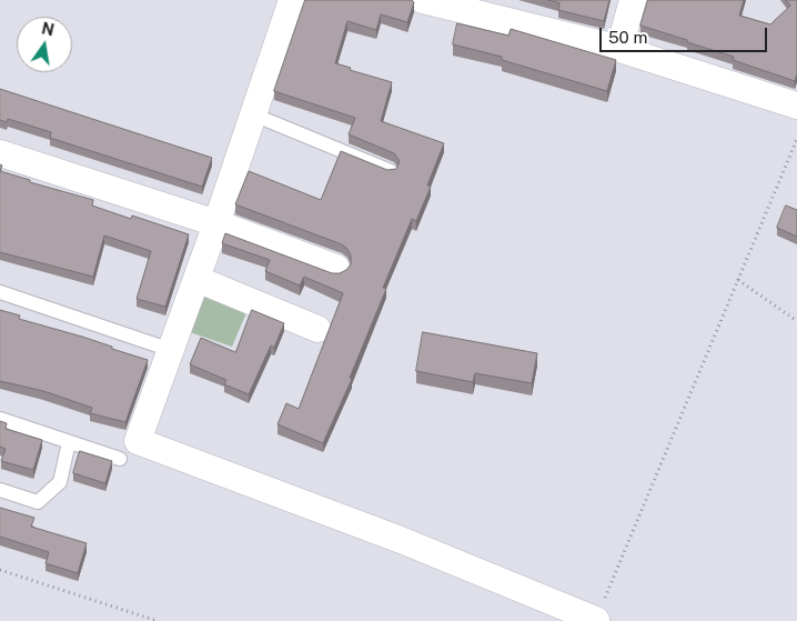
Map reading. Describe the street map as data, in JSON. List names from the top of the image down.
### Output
{
  "scale_bar": "50 m",
  "north": "top"
}
